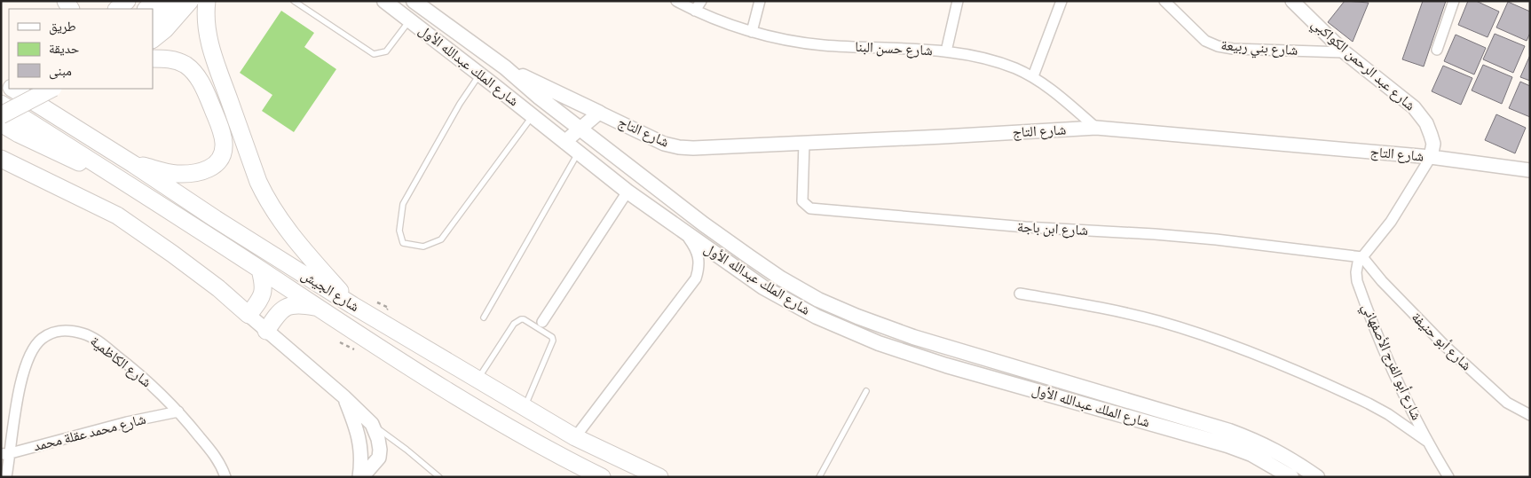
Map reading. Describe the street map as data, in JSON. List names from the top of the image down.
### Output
{
  "streets": {
    "highway": ["شارع الجيش"],
    "main road": ["شارع الملك عبدالله الأول"],
    "street": [
      "شارع بني ربيعة",
      "شارع حسن البنا",
      "شارع عبد الرحمن الكواكبي",
      "شارع التاج",
      "شارع ابن باجة",
      "شارع أبو حنيفة",
      "شارع الكاظمية",
      "شارع أبو الفرج الأصفهاني",
      "شارع محمد عقلة محمد"
    ]
  },
  "crossings": [
    ["شارع بني ربيعة", "شارع عبد الرحمن الكواكبي"],
    ["شارع حسن البنا", "شارع التاج"],
    ["شارع عبد الرحمن الكواكبي", "شارع التاج"],
    ["شارع عبد الرحمن الكواكبي", "شارع أبو الفرج الأصفهاني"],
    ["شارع الملك عبدالله الأول", "شارع التاج"],
    ["شارع التاج", "شارع ابن باجة"],
    ["شارع التاج", "شارع أبو الفرج الأصفهاني"],
    ["شارع ابن باجة", "شارع أبو حنيفة"],
    ["شارع ابن باجة", "شارع أبو الفرج الأصفهاني"],
    ["شارع أبو حنيفة", "شارع أبو الفرج الأصفهاني"],
    ["شارع الكاظمية", "شارع محمد عقلة محمد"]
  ],
  "legend": ["طريق", "حديقة", "مبنى"]
}
